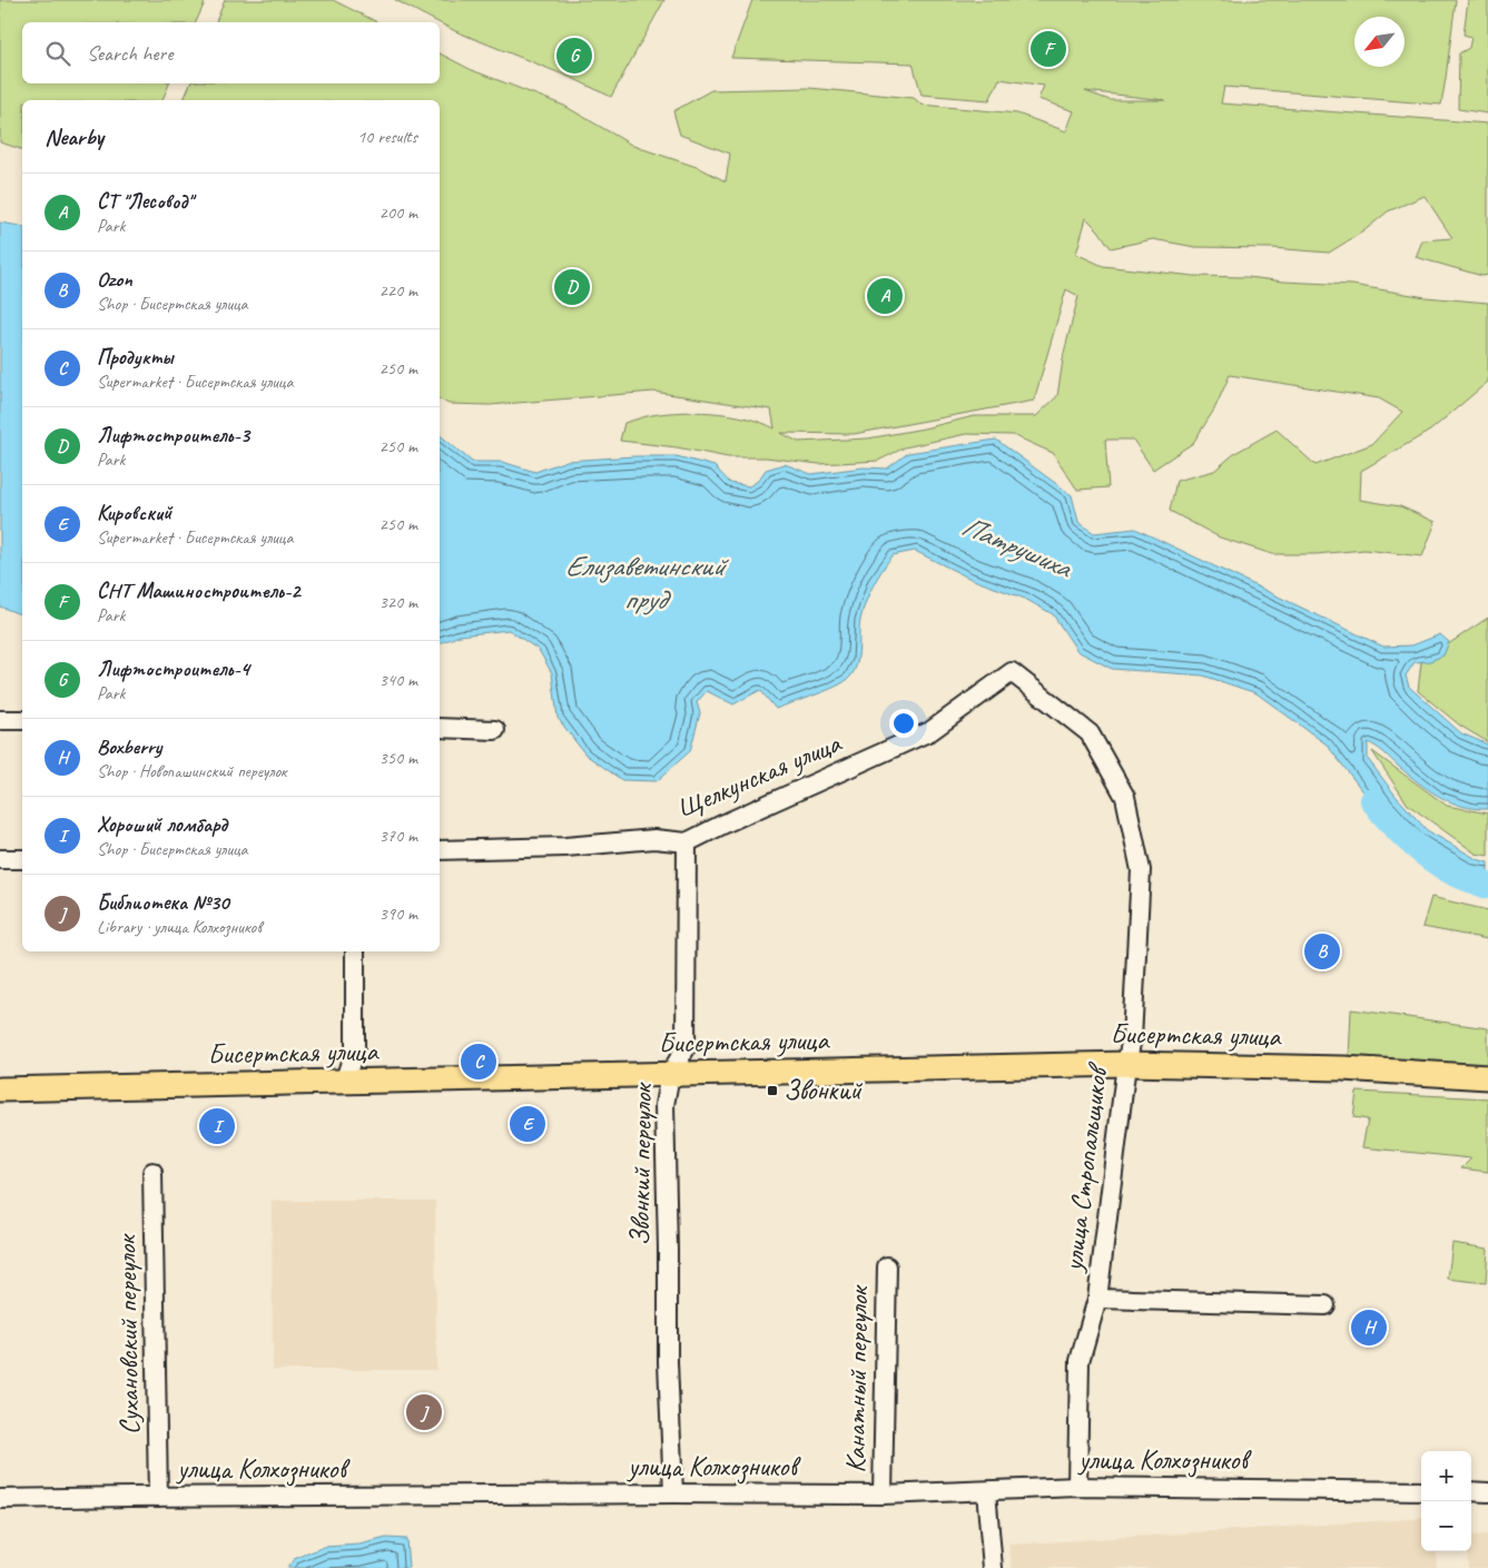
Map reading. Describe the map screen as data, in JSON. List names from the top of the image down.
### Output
{
  "streets": {
    "main road": ["Бисертская улица"],
    "street": [
      "Щелкунская улица",
      "Звонкий переулок",
      "улица Стропальщиков",
      "Сухановский переулок",
      "Канатный переулок",
      "улица Колхозников"
    ]
  },
  "crossings": [
    ["Щелкунская улица", "Звонкий переулок"],
    ["Щелкунская улица", "улица Стропальщиков"],
    ["Бисертская улица", "Звонкий переулок"],
    ["Бисертская улица", "улица Стропальщиков"],
    ["Звонкий переулок", "улица Колхозников"],
    ["улица Стропальщиков", "улица Колхозников"],
    ["Сухановский переулок", "улица Колхозников"],
    ["Канатный переулок", "улица Колхозников"]
  ],
  "water": ["Патрушиха", "Елизаветинский пруд"],
  "places": {
    "transit": ["Звонкий"]
  },
  "north": "bottom left",
  "page": {
    "search": "Search here",
    "pins": [
      "F",
      "G",
      "D",
      "A",
      "B",
      "C",
      "E",
      "I",
      "H",
      "J"
    ],
    "heading": ["Nearby", "10 results"],
    "list": [
      {
        "mark": "A",
        "name": "СТ \"Лесовод\"",
        "note": "Park",
        "value": "200 m"
      },
      {
        "mark": "B",
        "name": "Ozon",
        "note": "Shop · Бисертская улица",
        "value": "220 m"
      },
      {
        "mark": "C",
        "name": "Продукты",
        "note": "Supermarket · Бисертская улица",
        "value": "250 m"
      },
      {
        "mark": "D",
        "name": "Лифтостроитель-3",
        "note": "Park",
        "value": "250 m"
      },
      {
        "mark": "E",
        "name": "Кировский",
        "note": "Supermarket · Бисертская улица",
        "value": "250 m"
      },
      {
        "mark": "F",
        "name": "СНТ Машиностроитель-2",
        "note": "Park",
        "value": "320 m"
      },
      {
        "mark": "G",
        "name": "Лифтостроитель-4",
        "note": "Park",
        "value": "340 m"
      },
      {
        "mark": "H",
        "name": "Boxberry",
        "note": "Shop · Новопашинский переулок",
        "value": "350 m"
      },
      {
        "mark": "I",
        "name": "Хороший ломбард",
        "note": "Shop · Бисертская улица",
        "value": "370 m"
      },
      {
        "mark": "J",
        "name": "Библиотека №30",
        "note": "Library · улица Колхозников",
        "value": "390 m"
      }
    ],
    "map_buttons": ["+", "−"]
  }
}
